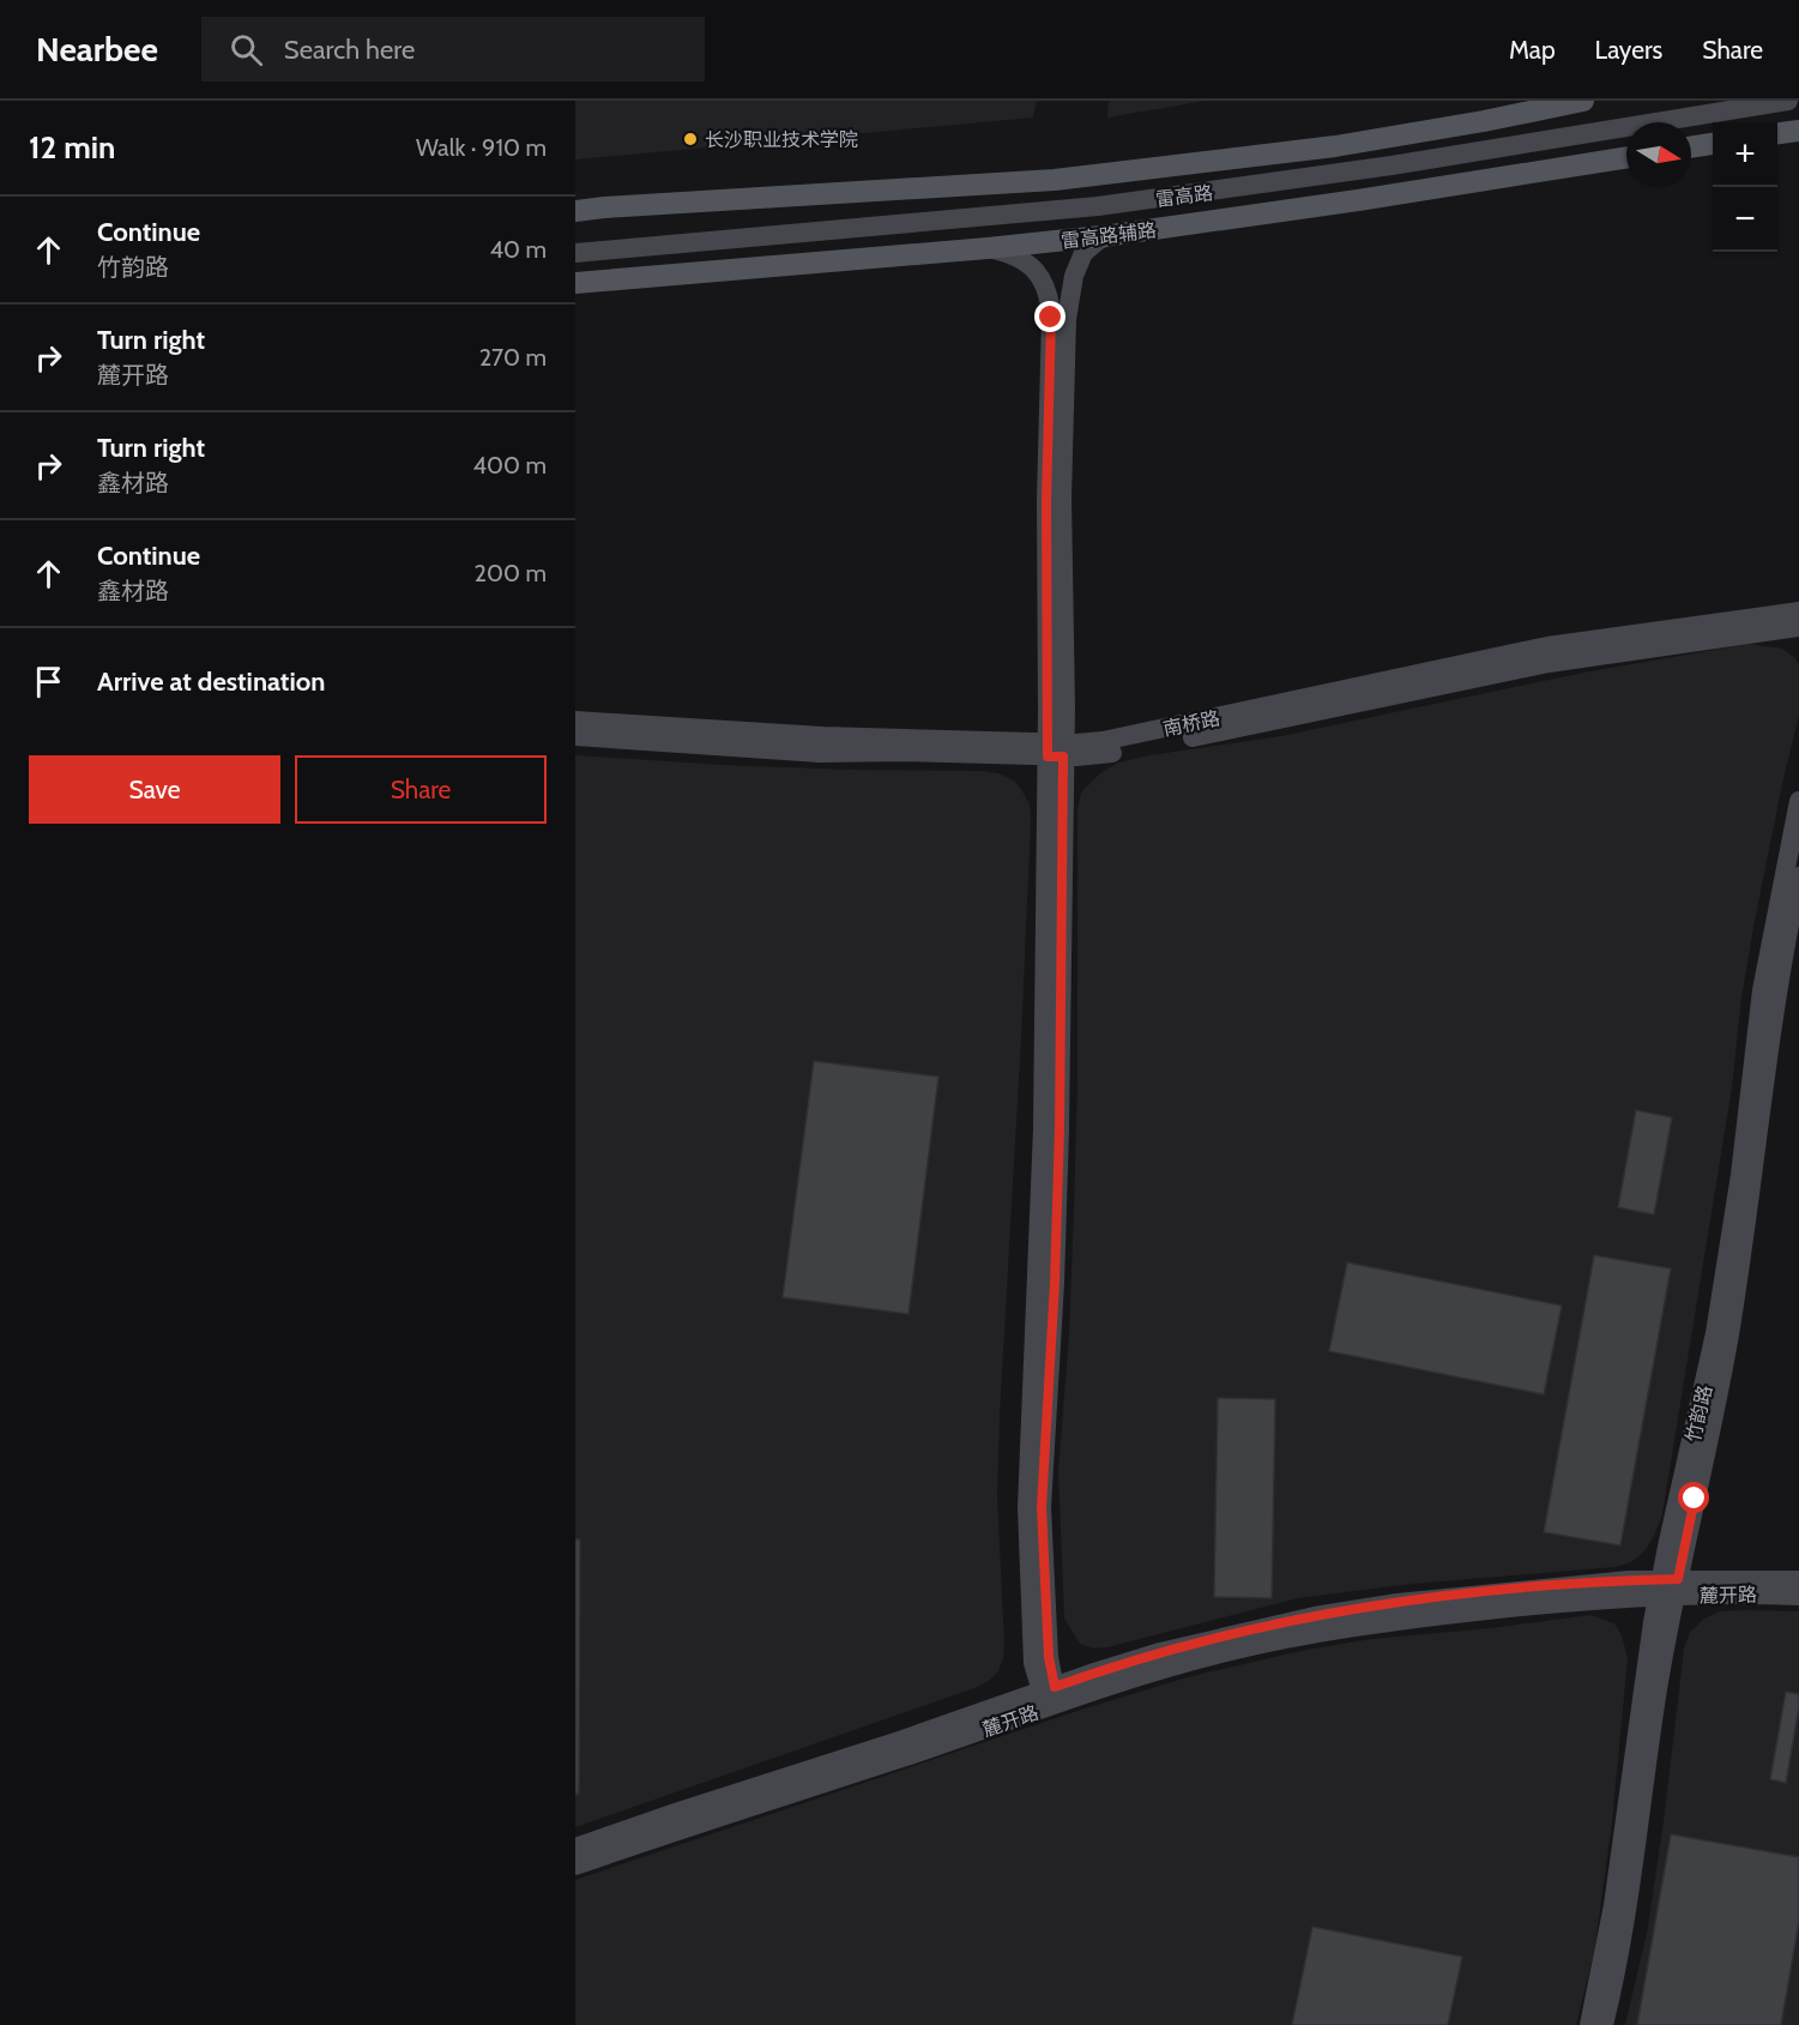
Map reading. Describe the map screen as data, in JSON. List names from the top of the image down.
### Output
{
  "streets": {
    "main road": [
      "雷高路",
      "雷高路辅路",
      "南桥路",
      "竹韵路",
      "麓开路"
    ]
  },
  "crossings": [
    ["竹韵路", "麓开路"]
  ],
  "places": ["长沙职业技术学院"],
  "north": "right",
  "page": {
    "header": "Nearbee",
    "search": "Search here",
    "nav": ["Map", "Layers", "Share"],
    "heading": ["12 min", "Walk · 910 m"],
    "map_buttons": ["+", "−"],
    "list": [
      ["Continue", "竹韵路", "40 m"],
      ["Turn right", "麓开路", "270 m"],
      ["Turn right", "鑫材路", "400 m"],
      ["Continue", "鑫材路", "200 m"],
      "Arrive at destination"
    ],
    "buttons": ["Save", "Share"]
  }
}
